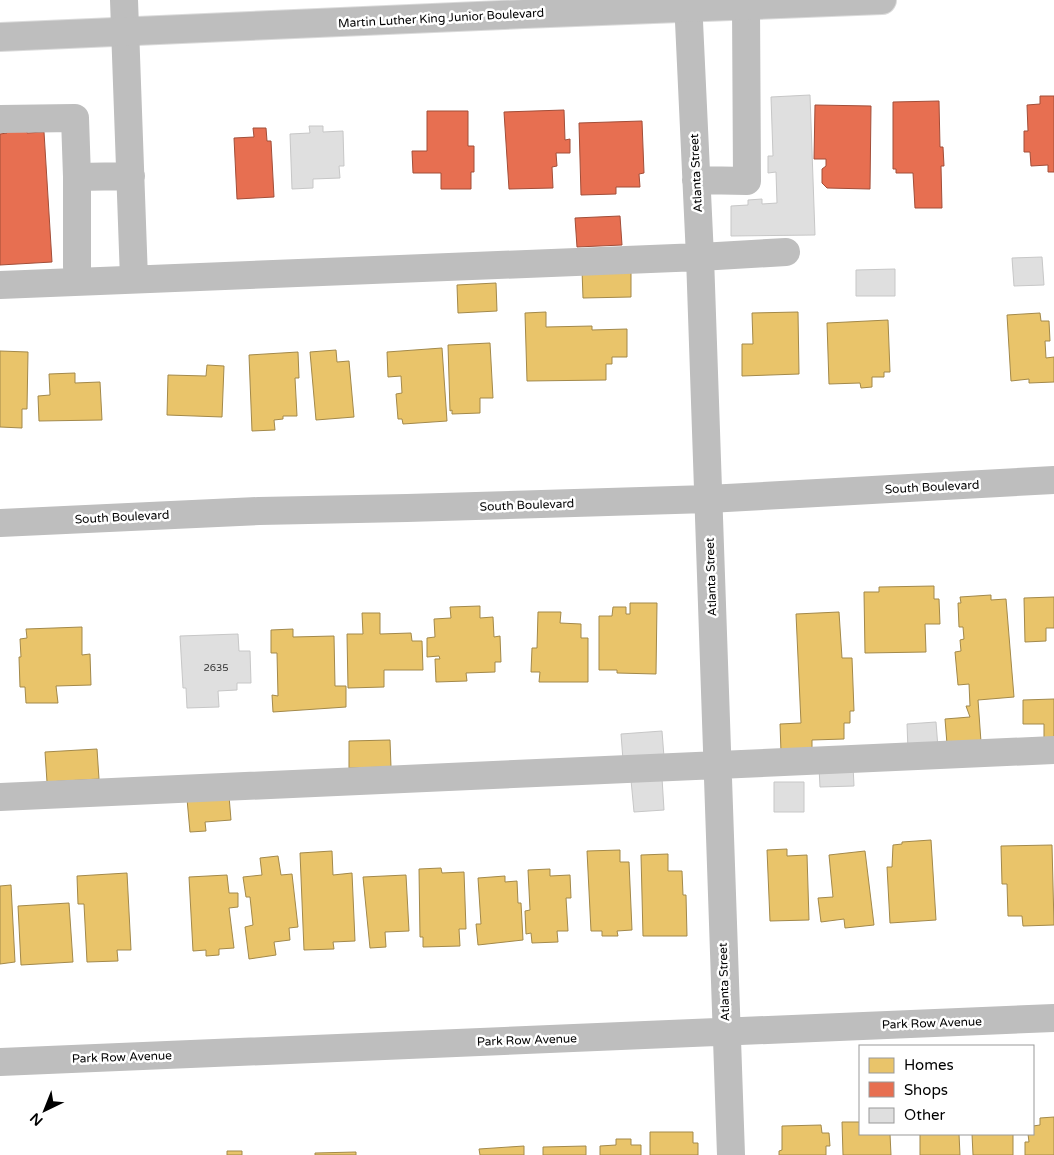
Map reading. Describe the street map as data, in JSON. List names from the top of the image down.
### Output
{
  "streets": {
    "street": [
      "Martin Luther King Junior Boulevard",
      "Atlanta Street",
      "South Boulevard",
      "Park Row Avenue"
    ]
  },
  "crossings": [
    ["Martin Luther King Junior Boulevard", "Atlanta Street"],
    ["Atlanta Street", "South Boulevard"],
    ["Atlanta Street", "Park Row Avenue"]
  ],
  "house_numbers": ["2635"],
  "legend": ["Homes", "Shops", "Other"],
  "north": "bottom left"
}
